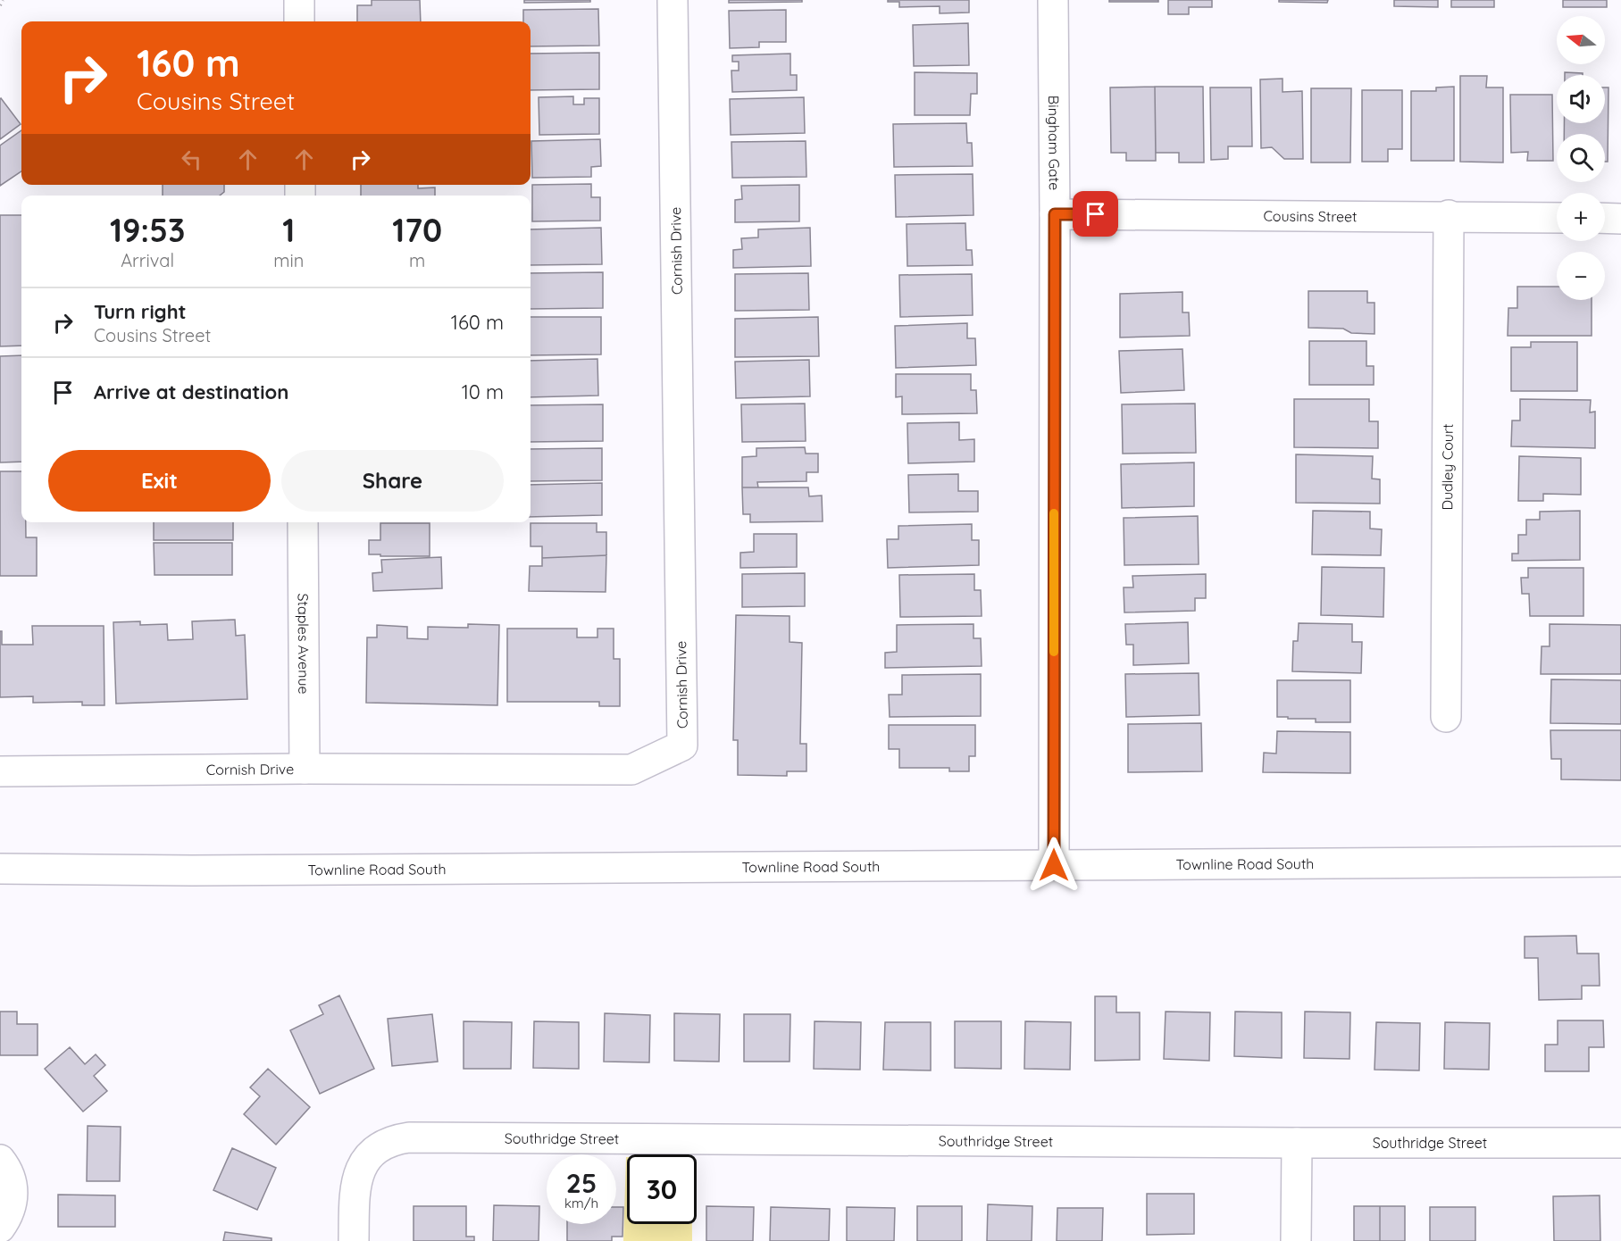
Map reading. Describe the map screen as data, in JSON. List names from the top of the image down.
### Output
{
  "streets": {
    "street": [
      "Bingham Gate",
      "Cousins Street",
      "Cornish Drive",
      "Dudley Court",
      "Staples Avenue",
      "Townline Road South",
      "Southridge Street"
    ]
  },
  "crossings": [
    ["Bingham Gate", "Cousins Street"],
    ["Bingham Gate", "Townline Road South"],
    ["Cousins Street", "Dudley Court"],
    ["Cornish Drive", "Staples Avenue"]
  ],
  "north": "left",
  "page": {
    "map_buttons": ["+", "−"],
    "turn": ["160 m", "Cousins Street"],
    "eta": [
      "19:53",
      "Arrival",
      "1",
      "min",
      "170",
      "m"
    ],
    "list": [
      {
        "name": "Turn right",
        "note": "Cousins Street",
        "value": "160 m"
      },
      {
        "name": "Arrive at destination",
        "value": "10 m"
      }
    ],
    "buttons": ["Exit", "Share"],
    "speed": "25 km/h",
    "limit": "30"
  }
}
